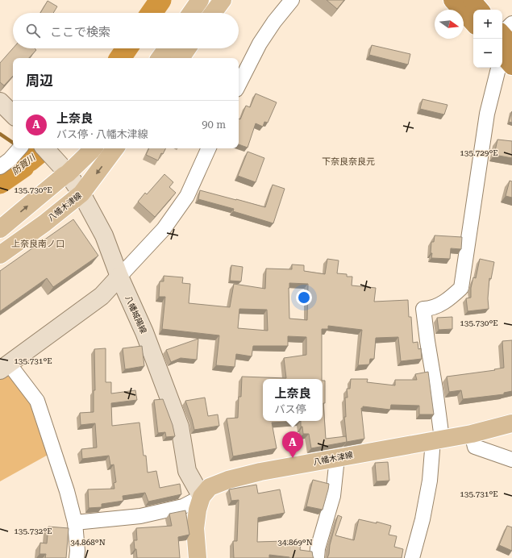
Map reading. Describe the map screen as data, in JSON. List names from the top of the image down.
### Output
{
  "streets": {
    "main road": ["八幡木津線", "八幡城陽線"]
  },
  "crossings": [
    ["八幡木津線", "八幡城陽線"]
  ],
  "districts": ["下奈良奈良元", "上奈良南ノ口"],
  "water": ["防賀川"],
  "north": "right",
  "page": {
    "map_buttons": ["+", "−"],
    "search": "ここで検索",
    "heading": "周辺",
    "list": [
      {
        "mark": "A",
        "name": "上奈良",
        "note": "バス停 · 八幡木津線",
        "value": "90 m"
      }
    ],
    "popup": ["上奈良", "バス停"],
    "pins": "A"
  },
  "coordinates": [
    "135.729°E",
    "135.730°E",
    "135.731°E",
    "135.732°E",
    "34.868°N",
    "34.869°N"
  ]
}
